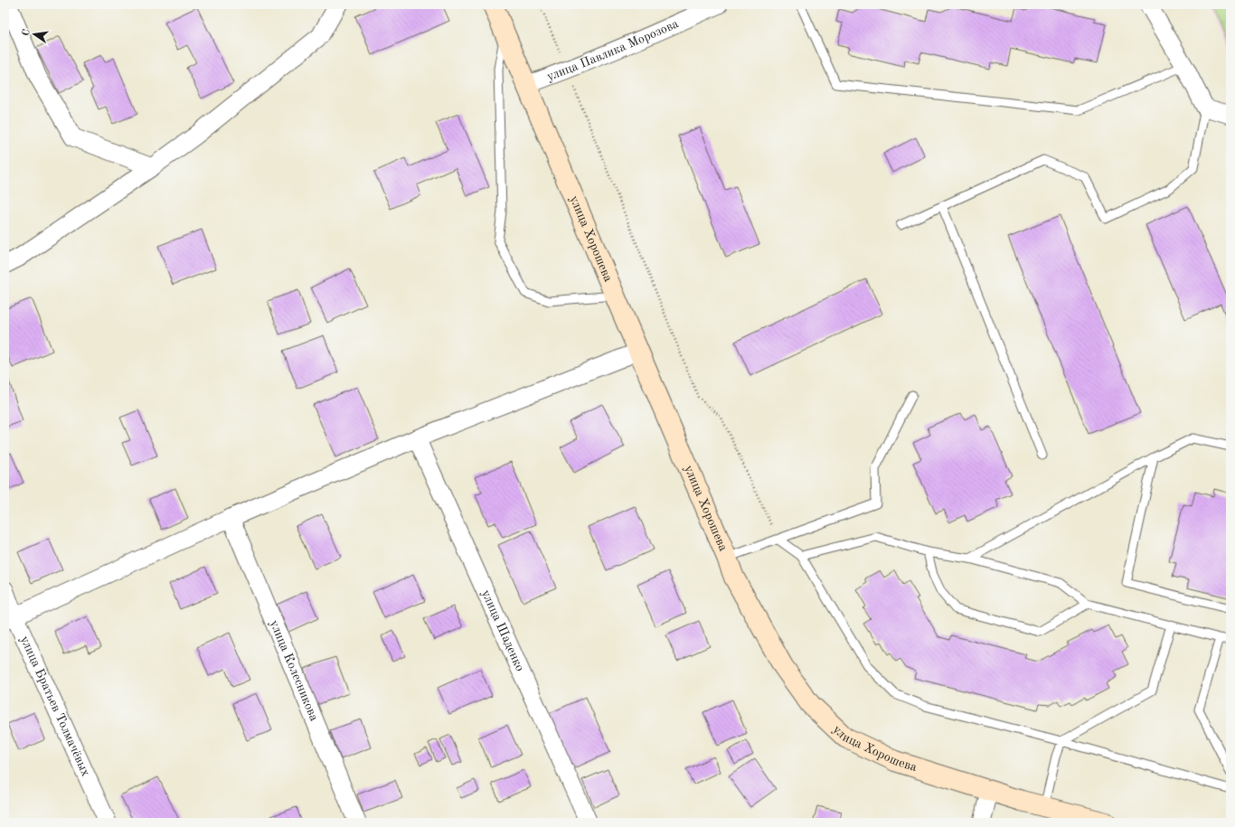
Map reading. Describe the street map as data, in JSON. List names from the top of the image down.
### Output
{
  "streets": {
    "main road": ["улица Хорошева"],
    "street": [
      "улица Павлика Морозова",
      "улица Шаденко",
      "улица Колесникова",
      "улица Братьев Толмачёвых"
    ]
  },
  "crossings": [
    ["улица Павлика Морозова", "улица Хорошева"]
  ],
  "north": "left"
}
